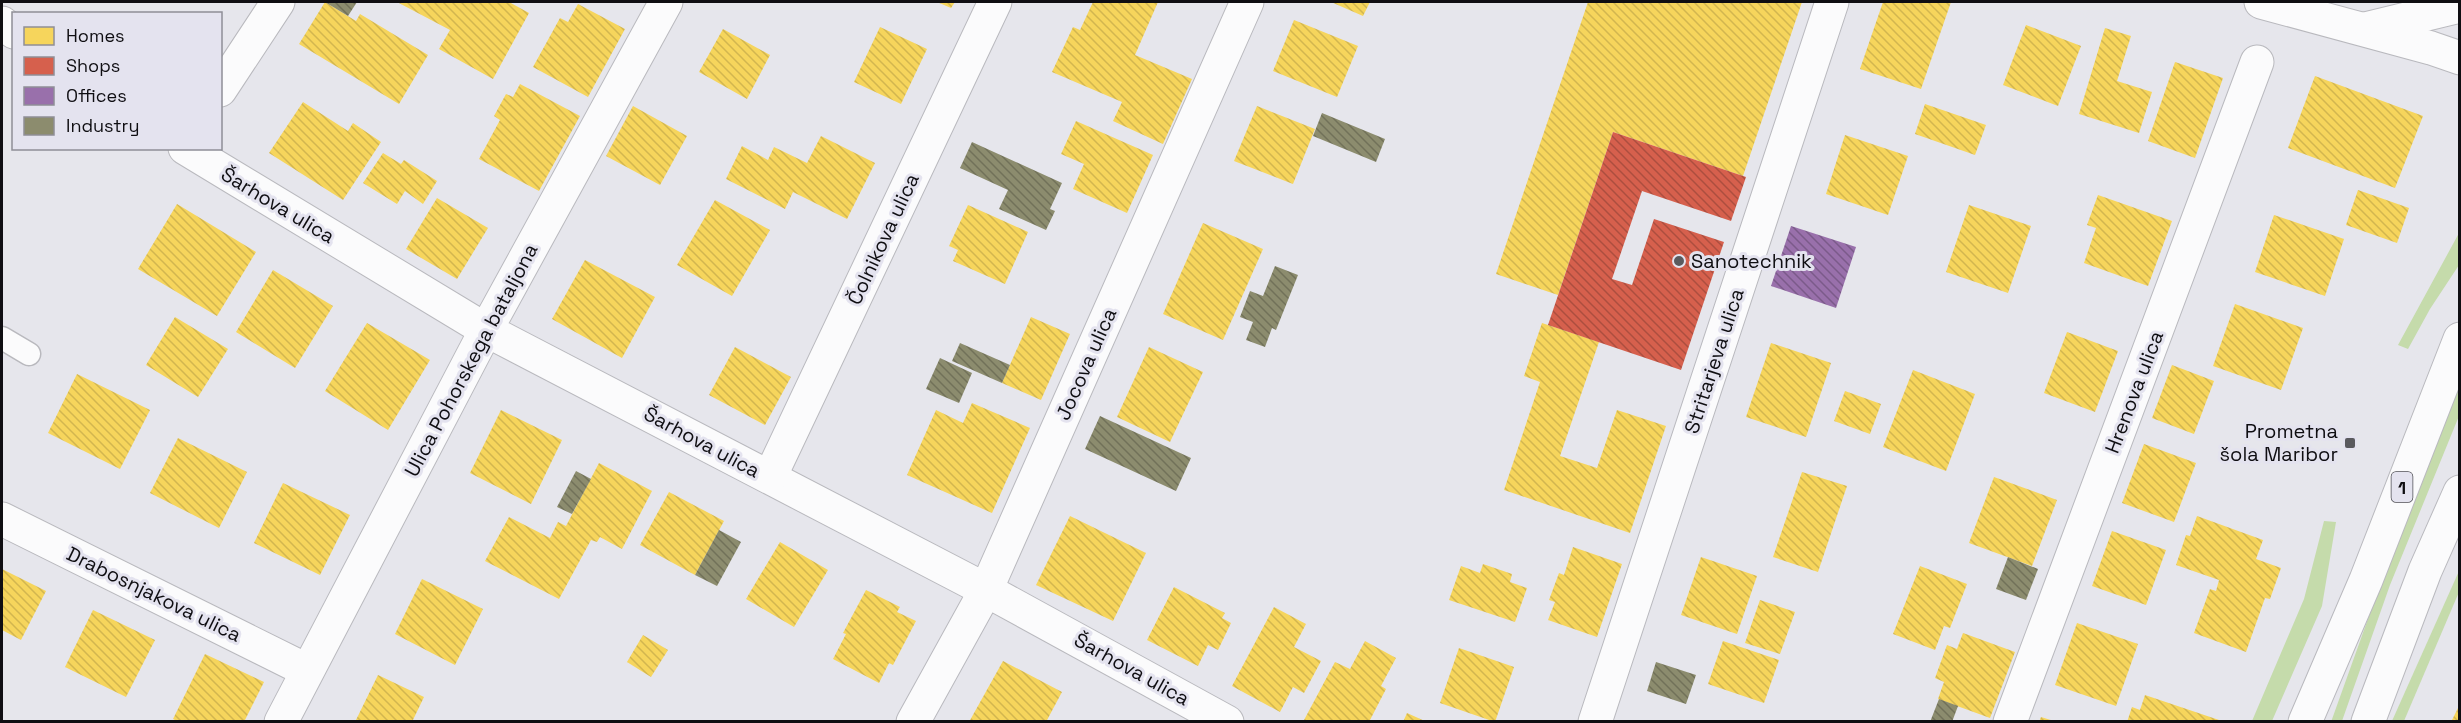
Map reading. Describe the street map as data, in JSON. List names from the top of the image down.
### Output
{
  "streets": {
    "street": [
      "Šarhova ulica",
      "Čolnikova ulica",
      "Ulica Pohorskega bataljona",
      "Stritarjeva ulica",
      "Jocova ulica",
      "Hrenova ulica",
      "1",
      "Drabosnjakova ulica"
    ]
  },
  "crossings": [
    ["Šarhova ulica", "Čolnikova ulica"],
    ["Šarhova ulica", "Ulica Pohorskega bataljona"],
    ["Šarhova ulica", "Jocova ulica"],
    ["Ulica Pohorskega bataljona", "Drabosnjakova ulica"]
  ],
  "places": {
    "other": ["Sanotechnik"],
    "transit": ["Prometna šola Maribor"]
  },
  "legend": [
    "Homes",
    "Shops",
    "Offices",
    "Industry"
  ]
}
